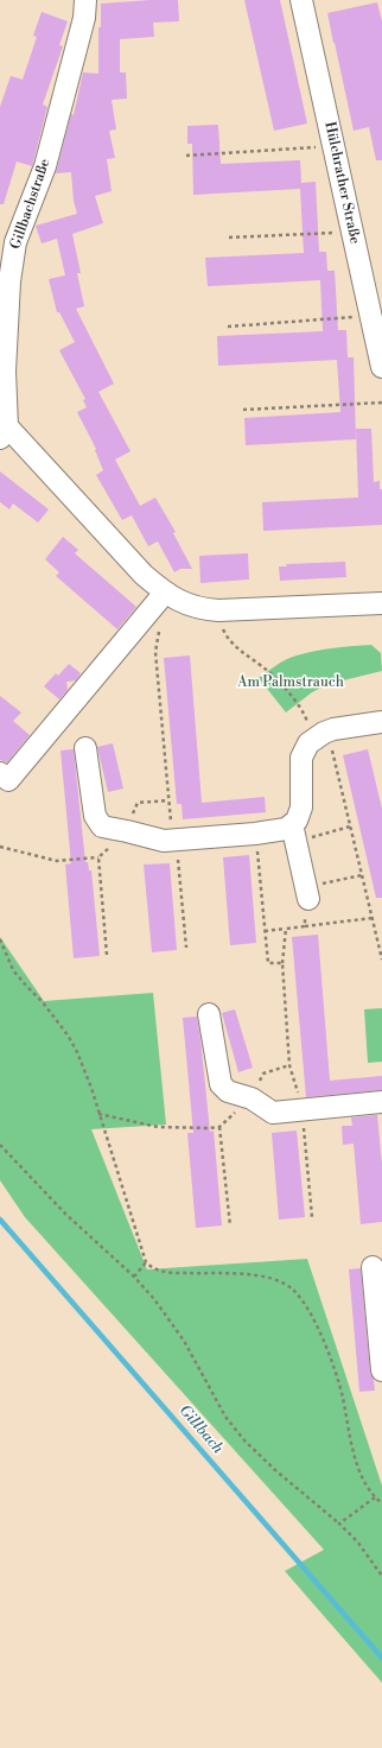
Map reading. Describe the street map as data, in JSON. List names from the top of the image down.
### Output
{
  "streets": {
    "street": ["Hülchrather Straße", "Gillbachstraße"]
  },
  "water": ["Gillbach"],
  "parks": ["Am Palmstrauch"]
}
